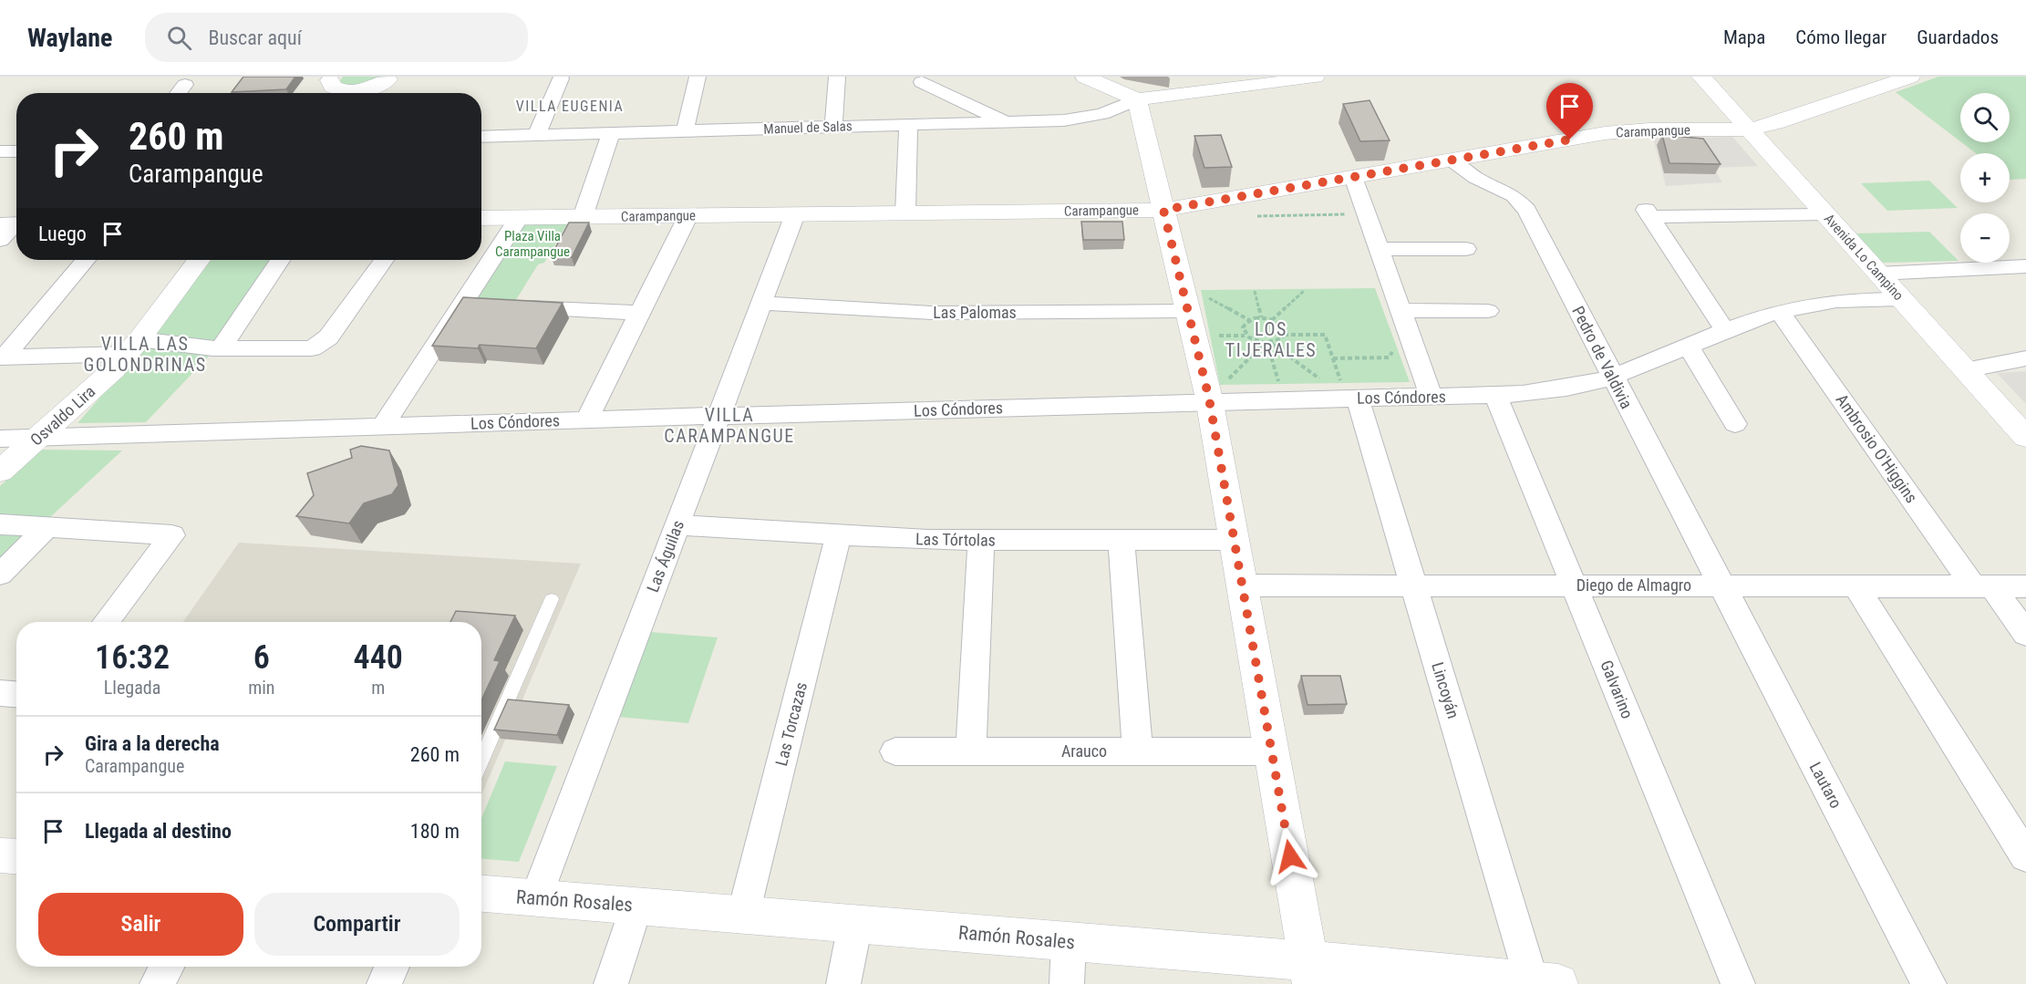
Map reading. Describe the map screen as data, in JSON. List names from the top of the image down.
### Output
{
  "streets": {
    "street": [
      "Manuel de Salas",
      "Carampangue",
      "Avenida Lo Campino",
      "Las Palomas",
      "Pedro de Valdivia",
      "Los Cóndores",
      "Osvaldo Lira",
      "Ambrosio O'Higgins",
      "Las Tórtolas",
      "Las Águilas",
      "Diego de Almagro",
      "Galvarino",
      "Lincoyán",
      "Las Torcazas",
      "Arauco",
      "Lautaro",
      "Ramón Rosales"
    ]
  },
  "crossings": [
    ["Carampangue", "Avenida Lo Campino"],
    ["Carampangue", "Pedro de Valdivia"],
    ["Carampangue", "Las Águilas"],
    ["Avenida Lo Campino", "Los Cóndores"],
    ["Las Palomas", "Las Águilas"],
    ["Pedro de Valdivia", "Los Cóndores"],
    ["Pedro de Valdivia", "Diego de Almagro"],
    ["Pedro de Valdivia", "Lautaro"],
    ["Los Cóndores", "Osvaldo Lira"],
    ["Los Cóndores", "Ambrosio O'Higgins"],
    ["Los Cóndores", "Las Águilas"],
    ["Los Cóndores", "Galvarino"],
    ["Los Cóndores", "Lincoyán"],
    ["Ambrosio O'Higgins", "Diego de Almagro"],
    ["Las Tórtolas", "Las Águilas"],
    ["Las Tórtolas", "Las Torcazas"],
    ["Las Águilas", "Ramón Rosales"],
    ["Diego de Almagro", "Galvarino"],
    ["Diego de Almagro", "Lincoyán"],
    ["Diego de Almagro", "Lautaro"],
    ["Lincoyán", "Ramón Rosales"],
    ["Las Torcazas", "Ramón Rosales"]
  ],
  "districts": [
    "VILLA EUGENIA",
    "LOS TIJERALES",
    "VILLA LAS GOLONDRINAS",
    "VILLA CARAMPANGUE"
  ],
  "parks": ["Plaza Villa Carampangue"],
  "page": {
    "header": "Waylane",
    "search": "Buscar aquí",
    "nav": ["Mapa", "Cómo llegar", "Guardados"],
    "map_buttons": ["+", "−"],
    "turn": ["260 m", "Carampangue"],
    "then": "Luego",
    "eta": [
      "16:32",
      "Llegada",
      "6",
      "min",
      "440",
      "m"
    ],
    "list": [
      {
        "name": "Gira a la derecha",
        "note": "Carampangue",
        "value": "260 m"
      },
      {
        "name": "Llegada al destino",
        "value": "180 m"
      }
    ],
    "buttons": ["Salir", "Compartir"]
  }
}
